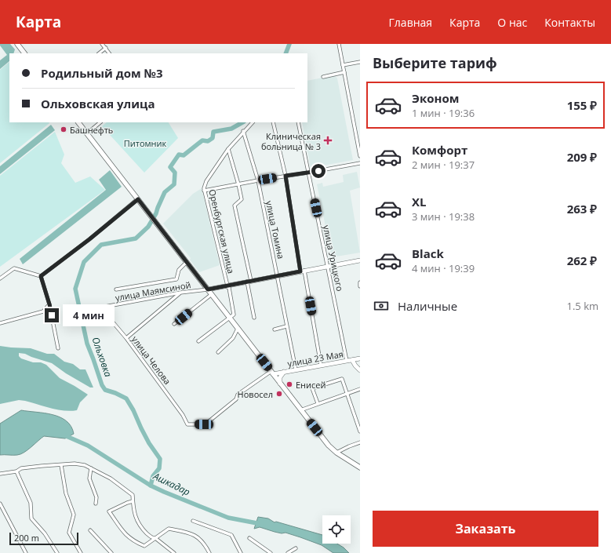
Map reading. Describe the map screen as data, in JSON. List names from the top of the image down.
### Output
{
  "streets": {
    "main road": ["улица 23 Мая"],
    "street": [
      "улица Томина",
      "Оренбургская улица",
      "улица Урицкого",
      "улица Маямсиной",
      "улица Челова"
    ]
  },
  "crossings": [
    ["улица Томина", "Оренбургская улица"],
    ["улица Томина", "улица 23 Мая"],
    ["улица Урицкого", "улица 23 Мая"],
    ["улица Маямсиной", "улица Челова"],
    ["улица 23 Мая", "улица Челова"]
  ],
  "water": ["Ольховка", "Ашкадар"],
  "parks": ["Питомник"],
  "places": {
    "other": ["Башнефть", "Енисей", "Новосел"],
    "health": ["Клиническая больница № 3"]
  },
  "scale_bar": "200 m",
  "page": {
    "header": "Карта",
    "nav": [
      "Главная",
      "Карта",
      "О нас",
      "Контакты"
    ],
    "heading": "Выберите тариф",
    "banner": ["Родильный дом №3", "Ольховская улица"],
    "list": [
      {
        "name": "Эконом",
        "note": "1 мин · 19:36",
        "value": "155 ₽"
      },
      {
        "name": "Комфорт",
        "note": "2 мин · 19:37",
        "value": "209 ₽"
      },
      {
        "name": "XL",
        "note": "3 мин · 19:38",
        "value": "263 ₽"
      },
      {
        "name": "Black",
        "note": "4 мин · 19:39",
        "value": "262 ₽"
      }
    ],
    "pay": ["Наличные", "1.5 km"],
    "bubble": "4 мин",
    "buttons": "Заказать",
    "scale": "200 m"
  }
}
